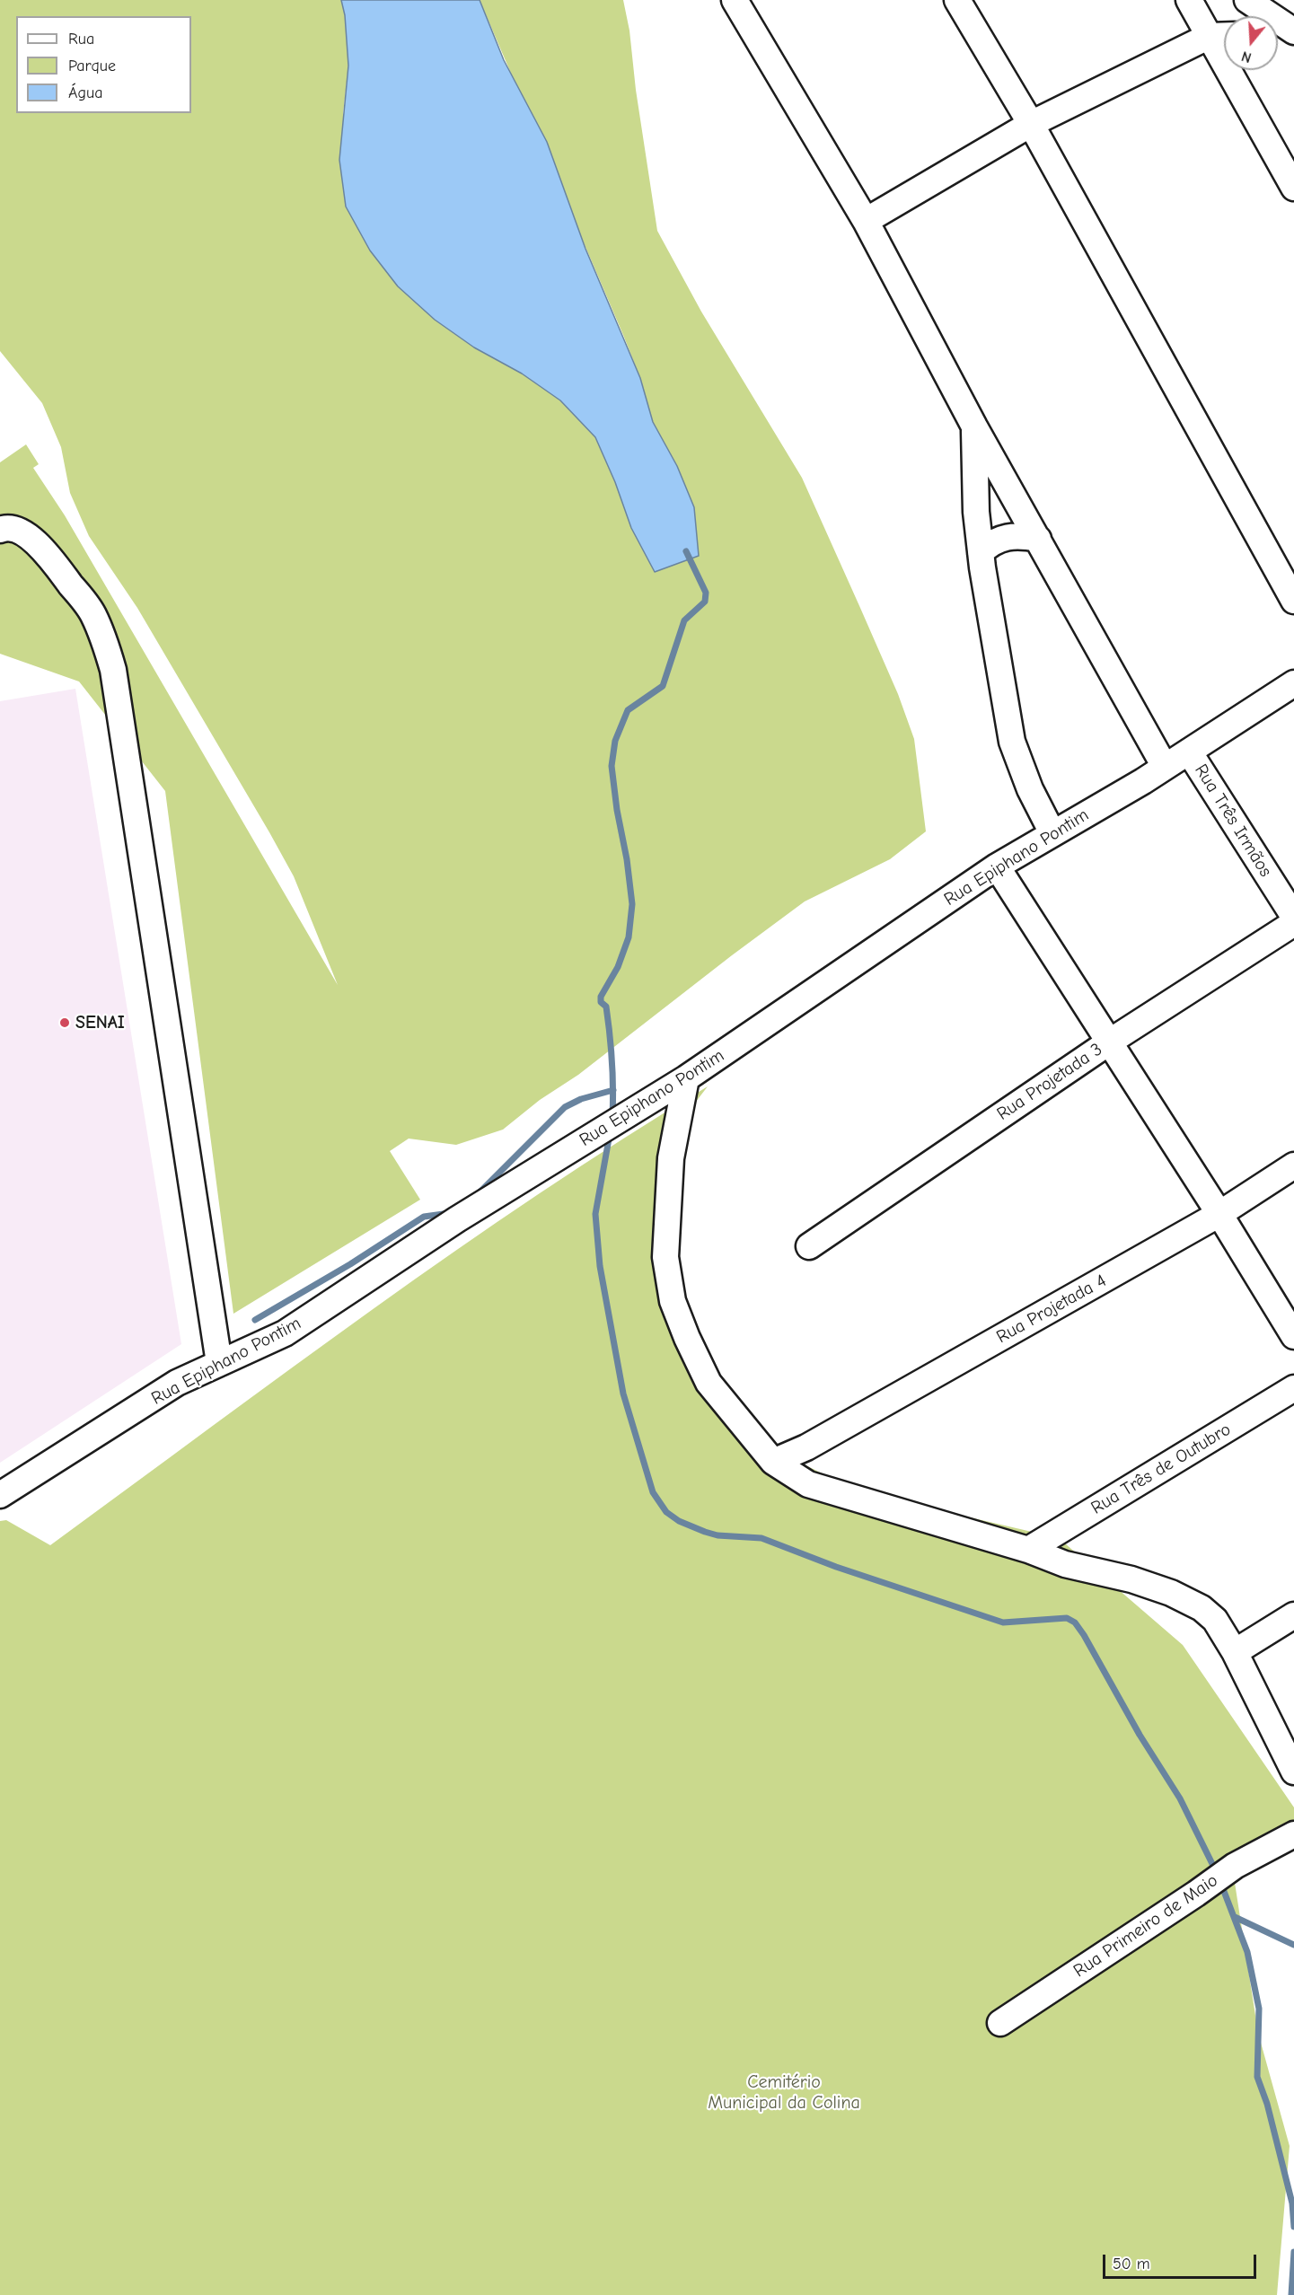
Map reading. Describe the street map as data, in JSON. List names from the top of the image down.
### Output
{
  "streets": {
    "street": [
      "Rua Três Irmãos",
      "Rua Epiphano Pontim",
      "Rua Projetada 3",
      "Rua Projetada 4",
      "Rua Três de Outubro",
      "Rua Primeiro de Maio"
    ]
  },
  "crossings": [
    ["Rua Três Irmãos", "Rua Epiphano Pontim"]
  ],
  "parks": ["Cemitério Municipal da Colina"],
  "places": ["SENAI"],
  "legend": ["Rua", "Parque", "Água"],
  "scale_bar": "50 m",
  "north": "bottom"
}
